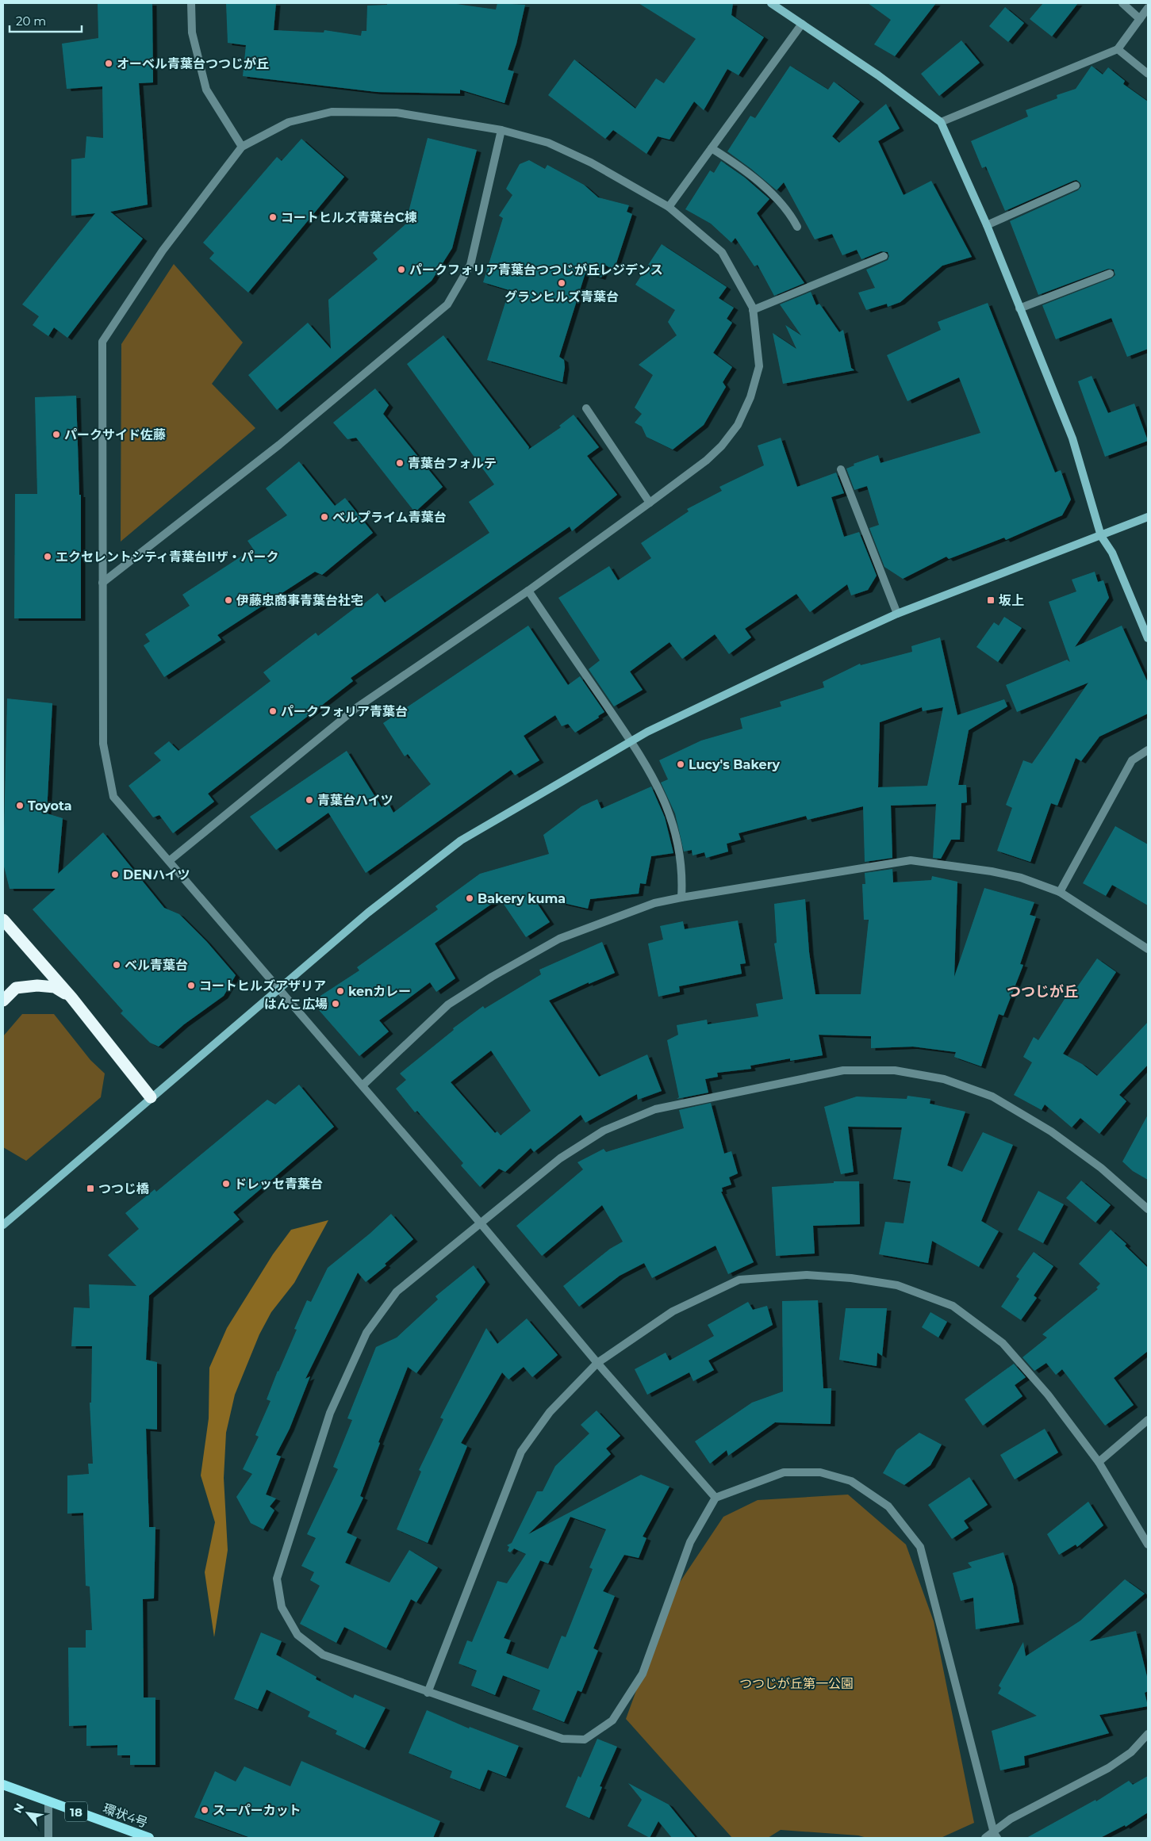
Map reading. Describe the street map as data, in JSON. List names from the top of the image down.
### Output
{
  "streets": {
    "main road": ["18", "環状4号"]
  },
  "districts": ["つつじが丘"],
  "parks": ["つつじが丘第一公園"],
  "places": {
    "other": [
      "オーベル青葉台つつじが丘",
      "コートヒルズ青葉台C棟",
      "パークフォリア青葉台つつじが丘レジデンス",
      "グランヒルズ青葉台",
      "パークサイド佐藤",
      "青葉台フォルテ",
      "ベルプライム青葉台",
      "エクセレントシティ青葉台IIザ・パーク",
      "伊藤忠商事青葉台社宅",
      "パークフォリア青葉台",
      "Lucy's Bakery",
      "青葉台ハイツ",
      "Toyota",
      "DENハイツ",
      "Bakery kuma",
      "ベル青葉台",
      "コートヒルズアザリア",
      "kenカレー",
      "はんこ広場",
      "ドレッセ青葉台",
      "スーパーカット"
    ],
    "transit": ["坂上", "つつじ橋"]
  },
  "scale_bar": "20 m",
  "north": "top left"
}
